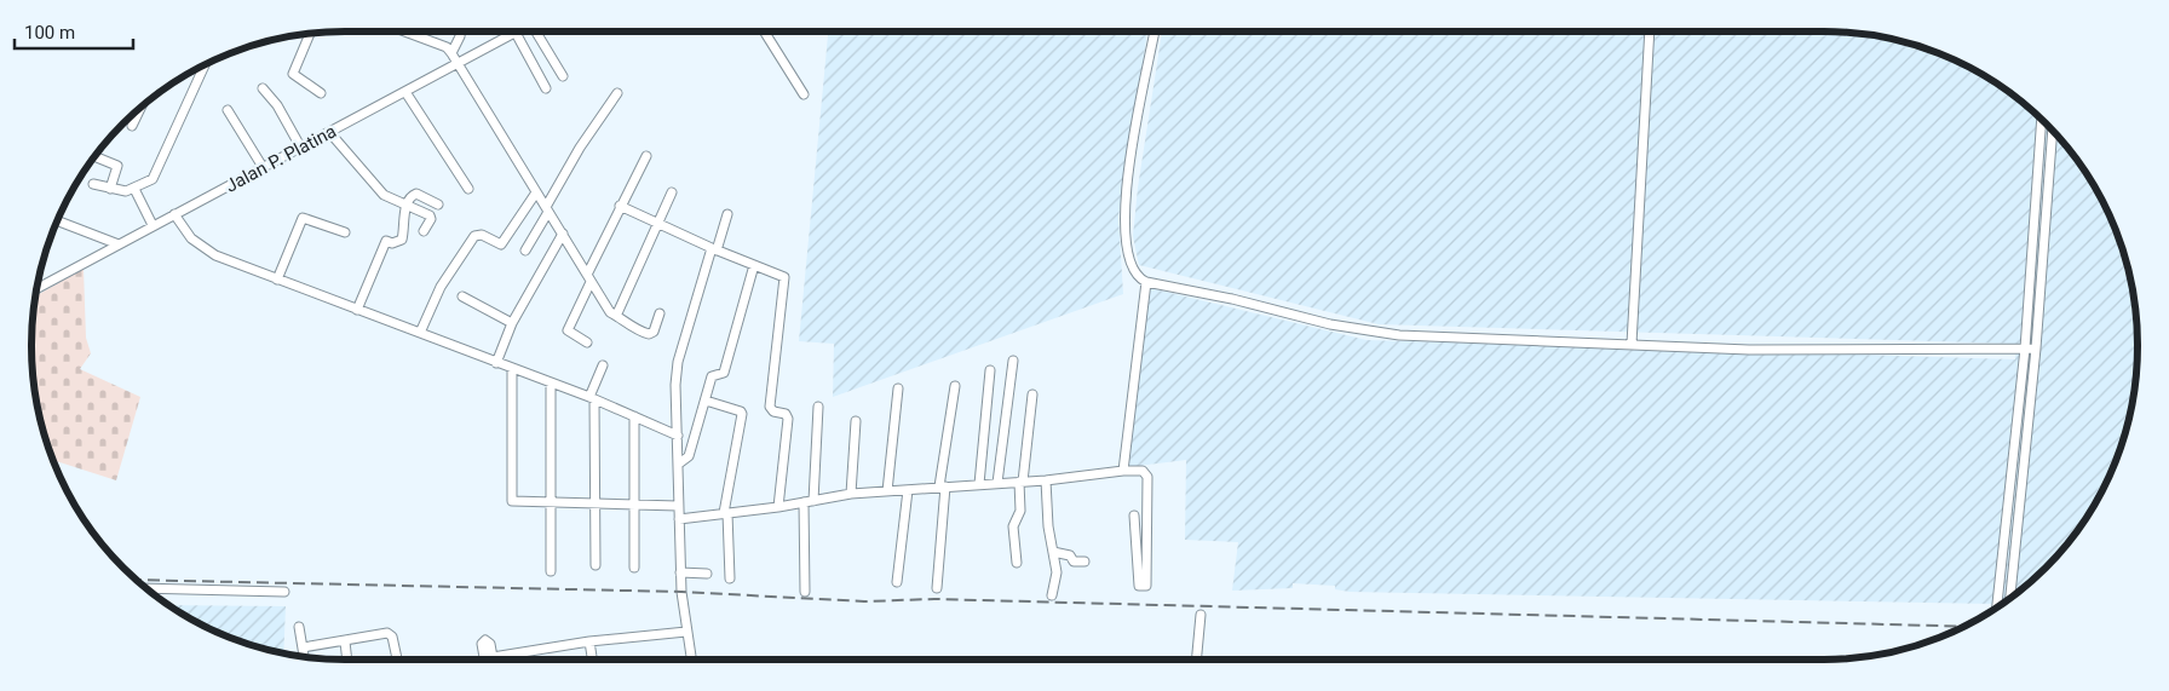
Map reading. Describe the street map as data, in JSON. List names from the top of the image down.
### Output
{
  "streets": {
    "street": ["Jalan P. Platina"]
  },
  "scale_bar": "100 m"
}
